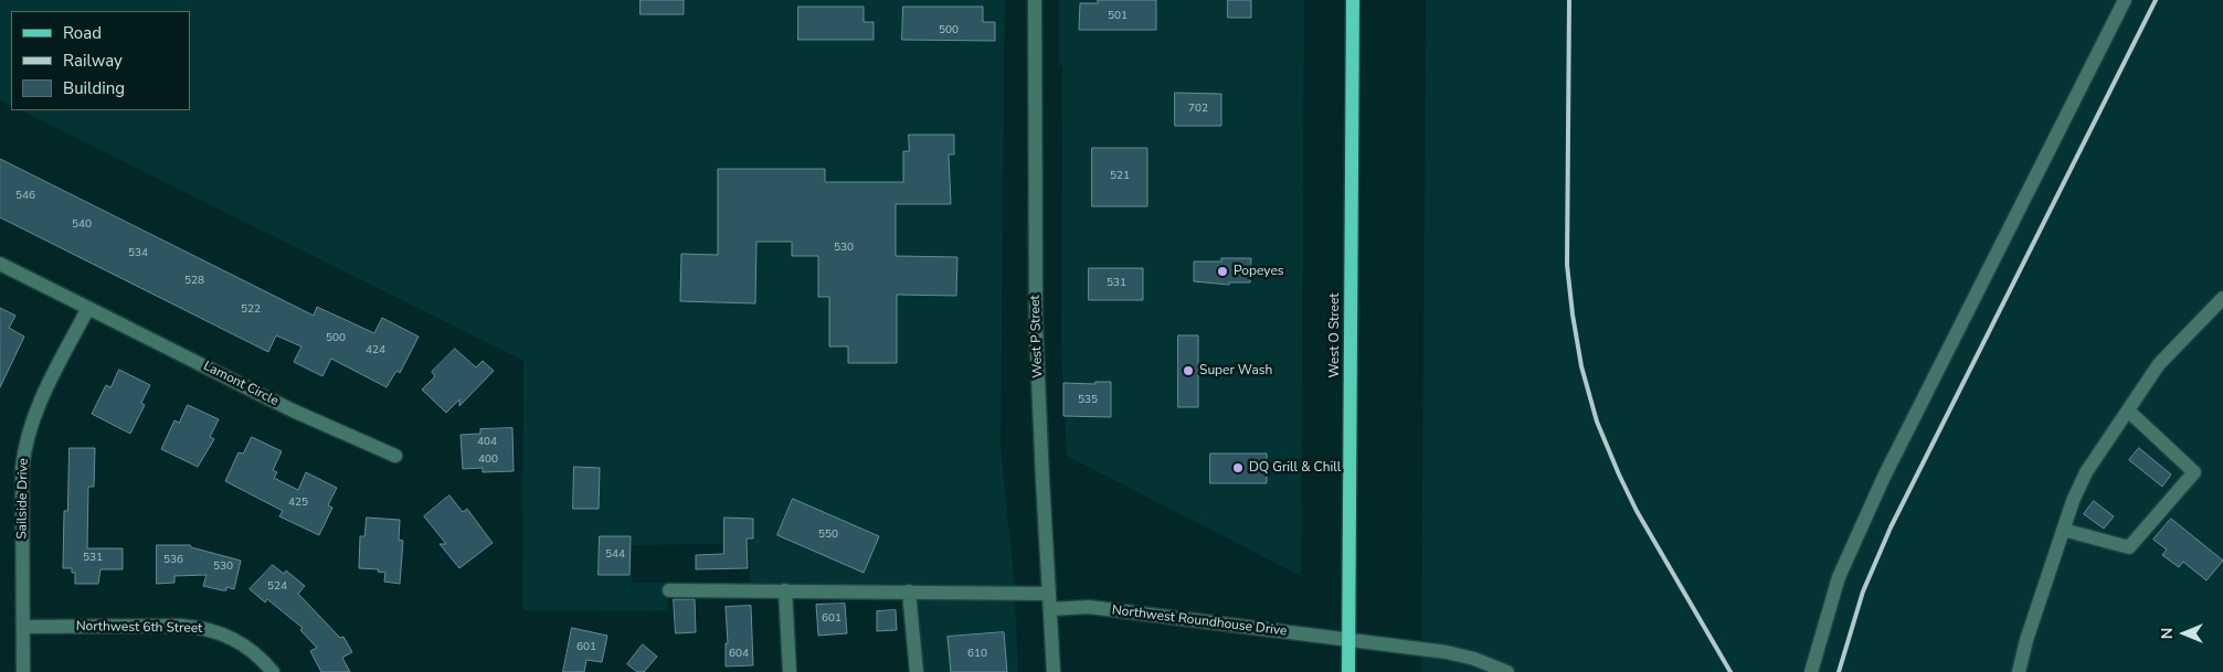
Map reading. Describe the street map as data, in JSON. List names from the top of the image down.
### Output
{
  "streets": {
    "main road": ["West O Street"],
    "street": [
      "West P Street",
      "Lamont Circle",
      "Sailside Drive",
      "Northwest Roundhouse Drive",
      "Northwest 6th Street"
    ]
  },
  "crossings": [
    ["West O Street", "Northwest Roundhouse Drive"],
    ["West P Street", "Northwest Roundhouse Drive"],
    ["Lamont Circle", "Sailside Drive"],
    ["Sailside Drive", "Northwest 6th Street"]
  ],
  "places": ["Popeyes", "Super Wash", "DQ Grill & Chill"],
  "house_numbers": [
    "501",
    "500",
    "702",
    "521",
    "546",
    "540",
    "530",
    "534",
    "528",
    "531",
    "522",
    "500",
    "424",
    "535",
    "404",
    "400",
    "425",
    "550",
    "544",
    "531",
    "536",
    "530",
    "524",
    "601",
    "601",
    "604",
    "610"
  ],
  "legend": ["Road", "Railway", "Building"],
  "north": "left"
}
